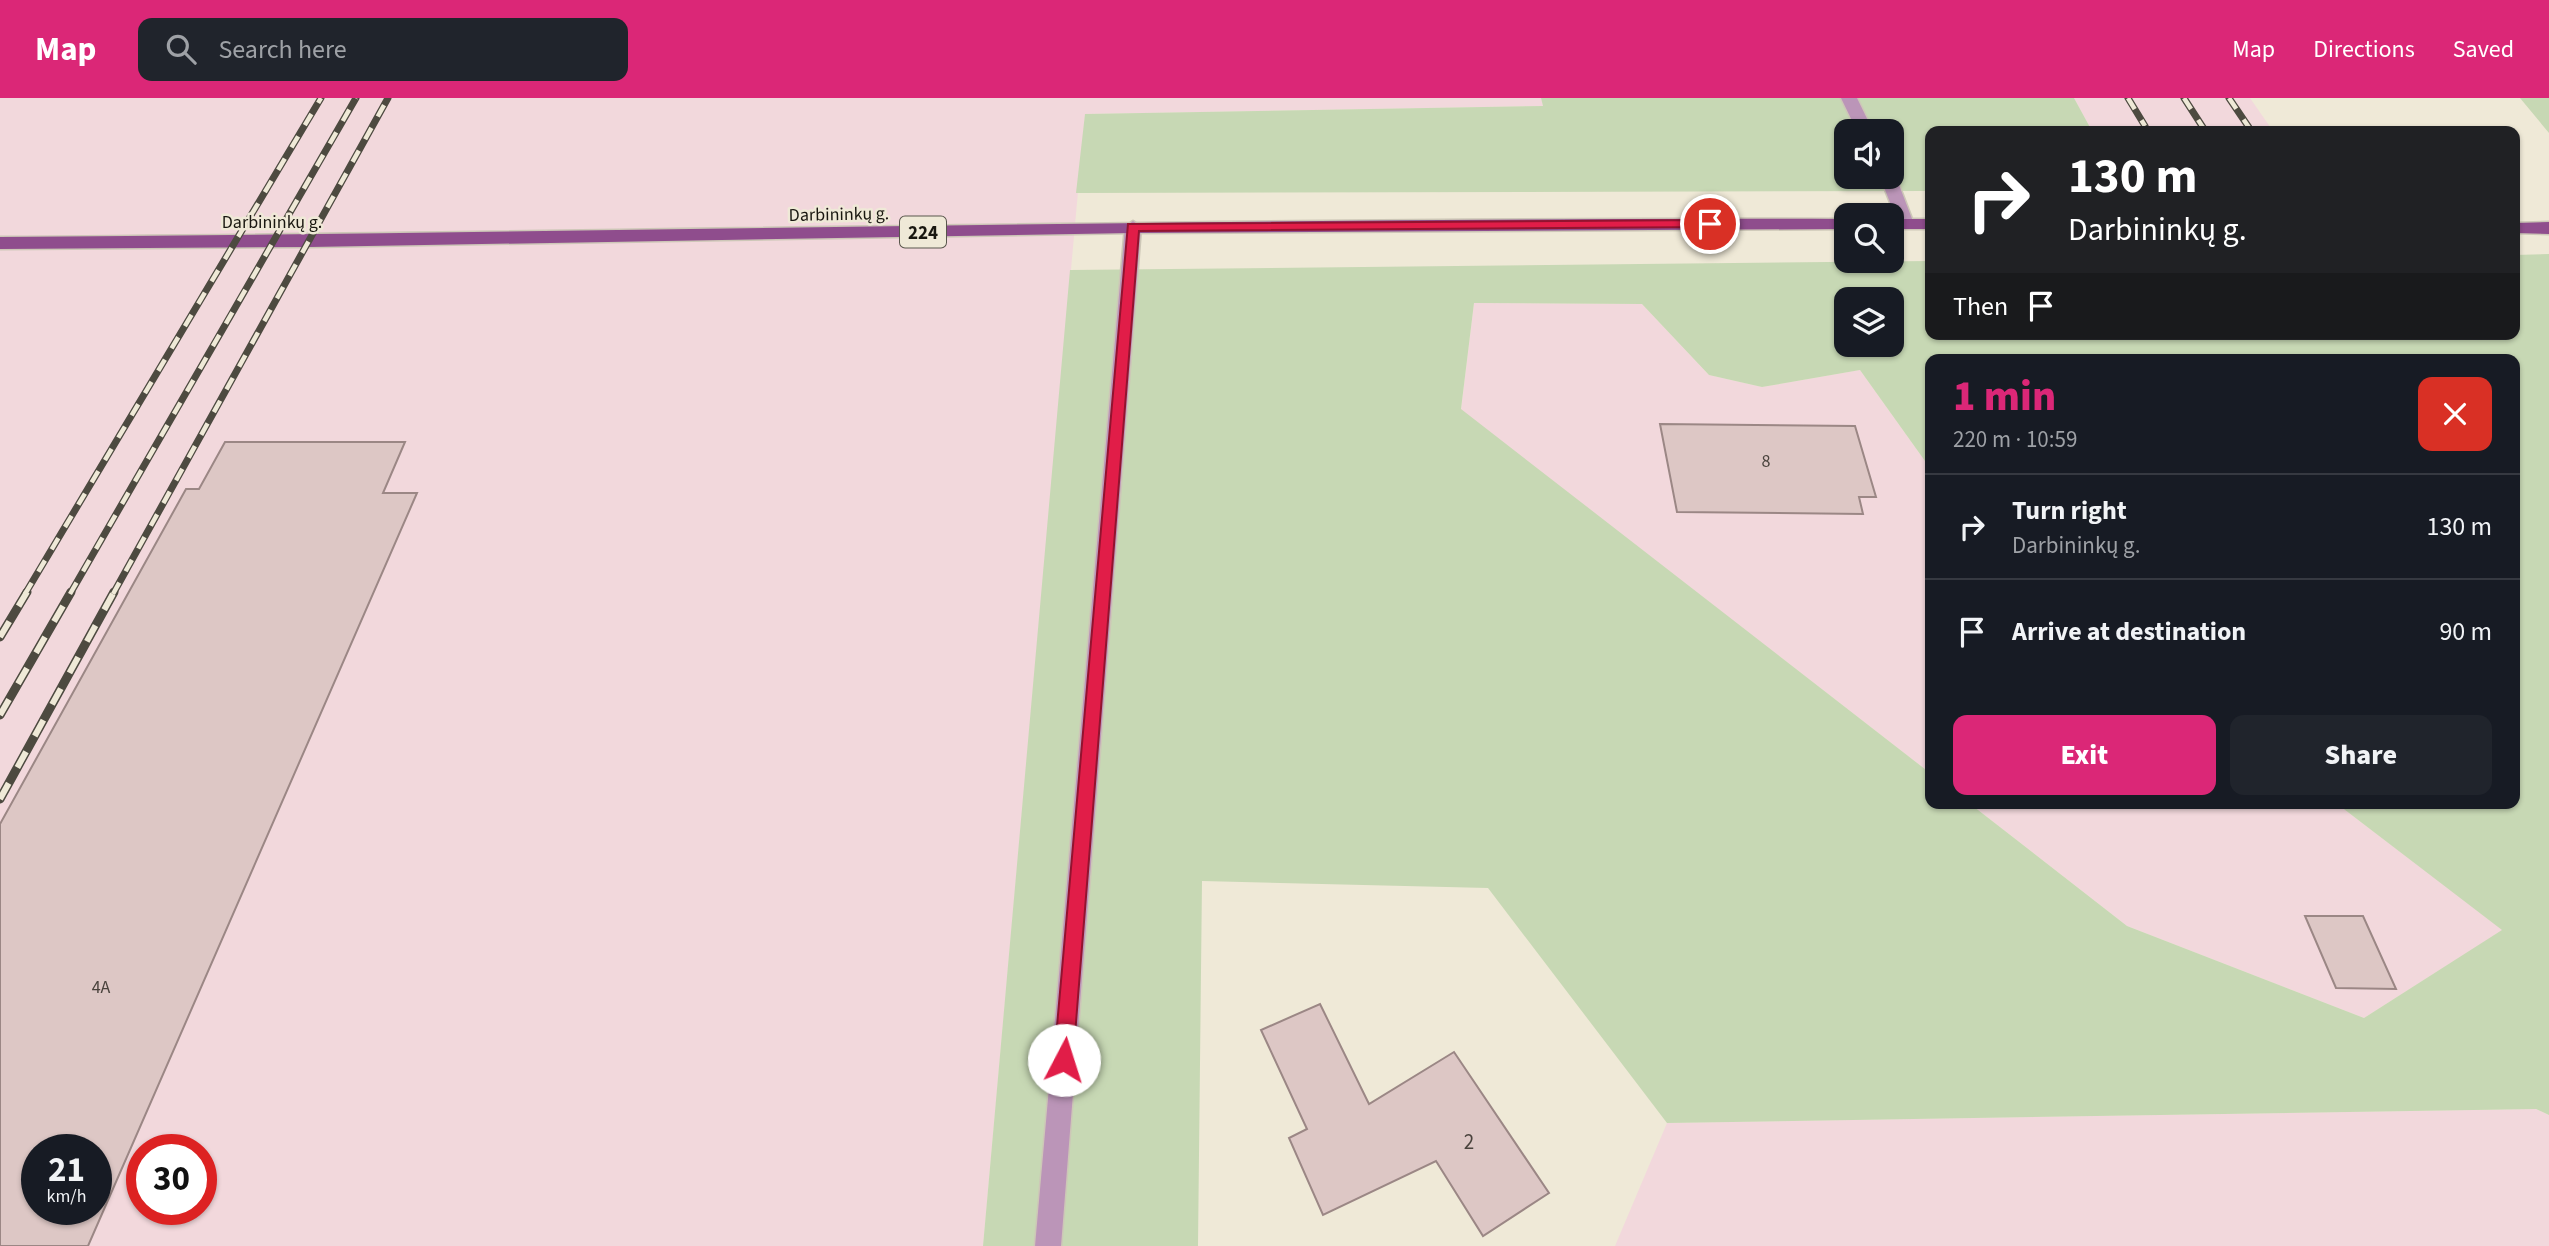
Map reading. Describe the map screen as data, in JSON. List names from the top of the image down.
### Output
{
  "streets": {
    "main road": ["Darbininkų g.", "224"]
  },
  "house_numbers": ["8", "4A", "2"],
  "page": {
    "header": "Map",
    "search": "Search here",
    "nav": ["Map", "Directions", "Saved"],
    "turn": ["130 m", "Darbininkų g."],
    "then": "Then",
    "heading": ["1 min", "220 m · 10:59"],
    "list": [
      {
        "name": "Turn right",
        "note": "Darbininkų g.",
        "value": "130 m"
      },
      {
        "name": "Arrive at destination",
        "value": "90 m"
      }
    ],
    "buttons": ["Exit", "Share"],
    "speed": "21 km/h",
    "limit": "30"
  }
}
